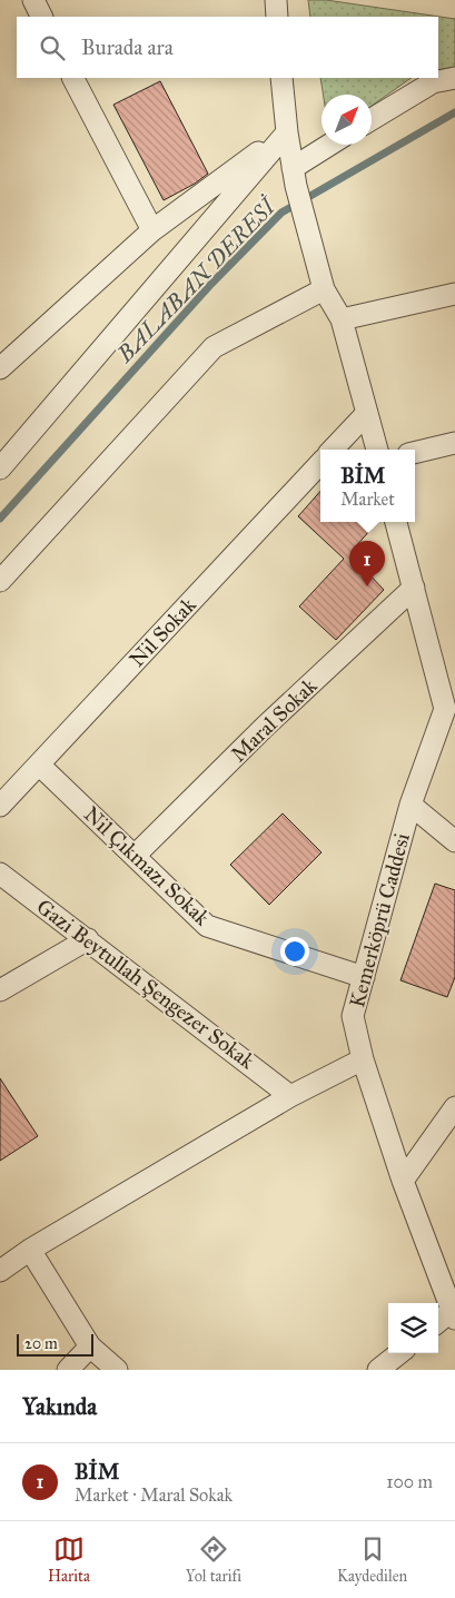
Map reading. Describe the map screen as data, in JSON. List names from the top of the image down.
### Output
{
  "streets": {
    "street": [
      "Nil Sokak",
      "Maral Sokak",
      "Nil Çıkmazı Sokak",
      "Kemerköprü Caddesi",
      "Gazi Beytullah Şengezer Sokak"
    ]
  },
  "crossings": [
    ["Nil Sokak", "Nil Çıkmazı Sokak"],
    ["Maral Sokak", "Nil Çıkmazı Sokak"],
    ["Maral Sokak", "Kemerköprü Caddesi"],
    ["Nil Çıkmazı Sokak", "Kemerköprü Caddesi"]
  ],
  "water": ["BALABAN DERESİ"],
  "scale_bar": "20 m",
  "north": "top right",
  "page": {
    "search": "Burada ara",
    "popup": ["BİM", "Market"],
    "pins": "1",
    "scale": "20 m",
    "heading": "Yakında",
    "list": [
      {
        "mark": "1",
        "name": "BİM",
        "note": "Market · Maral Sokak",
        "value": "100 m"
      }
    ],
    "nav": ["Harita", "Yol tarifi", "Kaydedilen"]
  }
}
